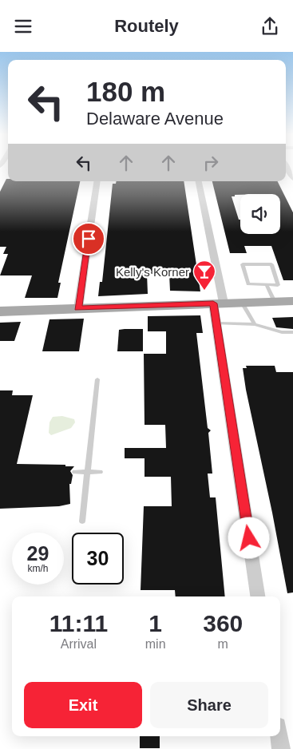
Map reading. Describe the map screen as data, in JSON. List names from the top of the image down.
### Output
{
  "places": {
    "bar": ["Kelly's Korner"]
  },
  "page": {
    "header": "Routely",
    "turn": ["180 m", "Delaware Avenue"],
    "speed": "29 km/h",
    "limit": "30",
    "eta": [
      "11:11",
      "Arrival",
      "1",
      "min",
      "360",
      "m"
    ],
    "buttons": ["Exit", "Share"]
  }
}
